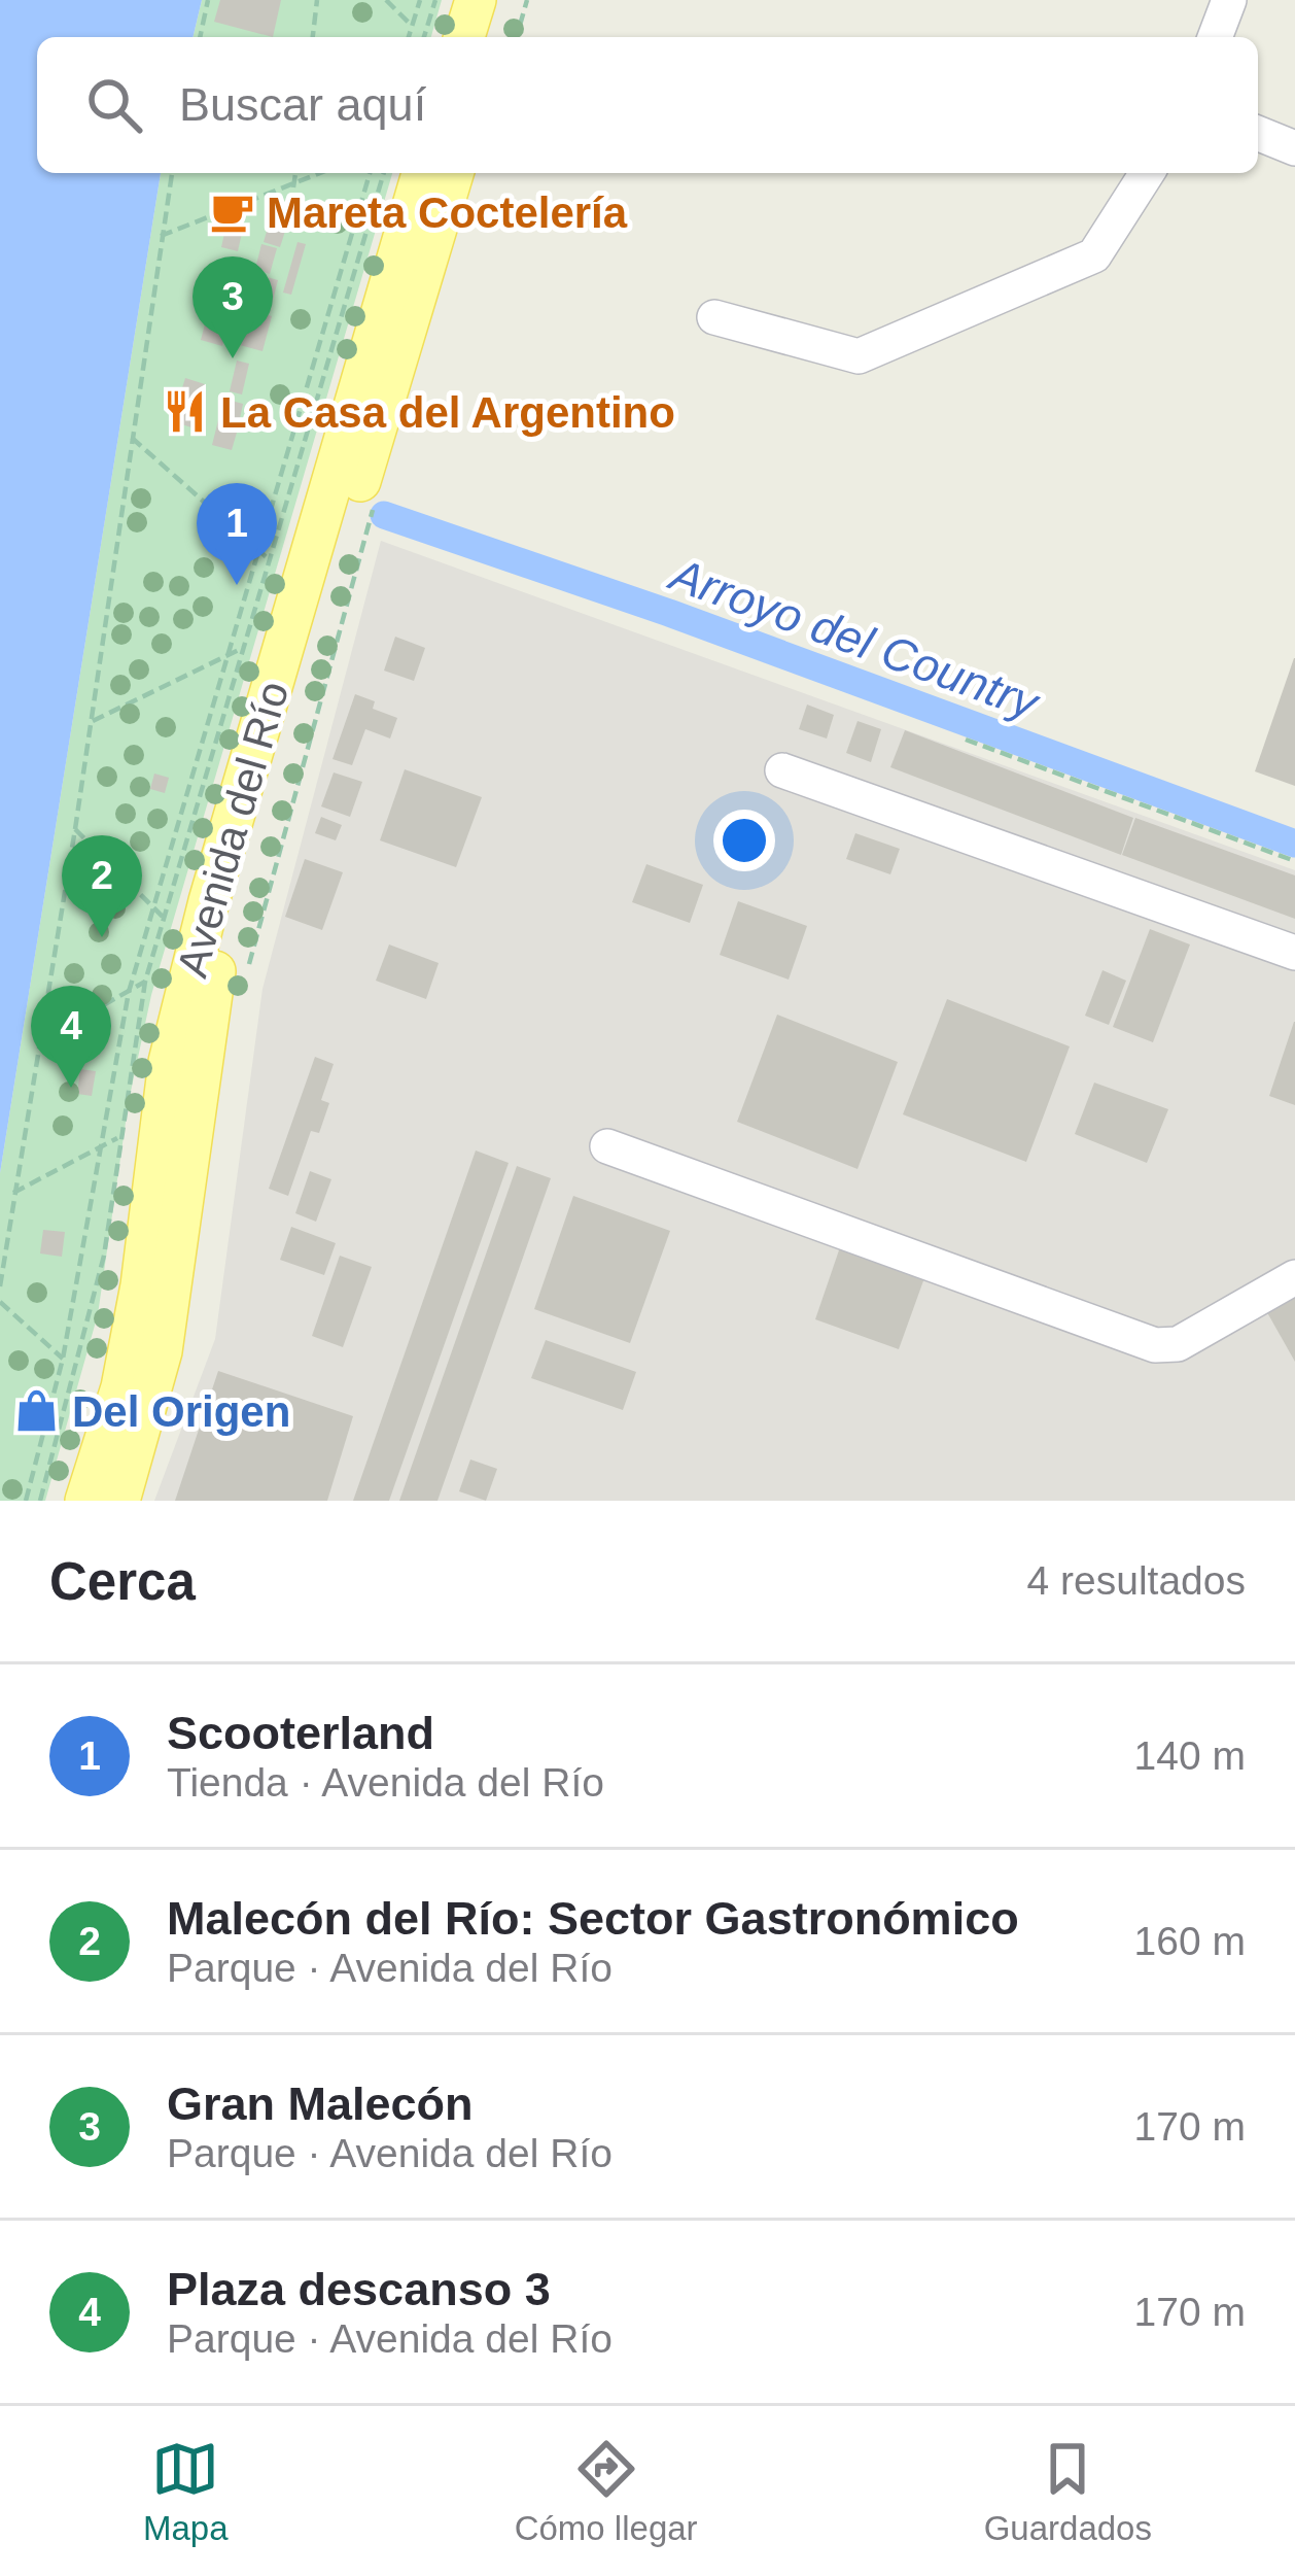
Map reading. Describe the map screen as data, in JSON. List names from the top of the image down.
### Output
{
  "streets": {
    "main road": ["Avenida del Río"]
  },
  "water": ["Arroyo del Country"],
  "places": {
    "cafe": ["Mareta Coctelería"],
    "restaurant": ["La Casa del Argentino"],
    "shop": ["Del Origen"]
  },
  "page": {
    "search": "Buscar aquí",
    "pins": [
      "3",
      "1",
      "2",
      "4"
    ],
    "heading": ["Cerca", "4 resultados"],
    "list": [
      {
        "mark": "1",
        "name": "Scooterland",
        "note": "Tienda · Avenida del Río",
        "value": "140 m"
      },
      {
        "mark": "2",
        "name": "Malecón del Río: Sector Gastronómico",
        "note": "Parque · Avenida del Río",
        "value": "160 m"
      },
      {
        "mark": "3",
        "name": "Gran Malecón",
        "note": "Parque · Avenida del Río",
        "value": "170 m"
      },
      {
        "mark": "4",
        "name": "Plaza descanso 3",
        "note": "Parque · Avenida del Río",
        "value": "170 m"
      }
    ],
    "nav": ["Mapa", "Cómo llegar", "Guardados"]
  }
}
